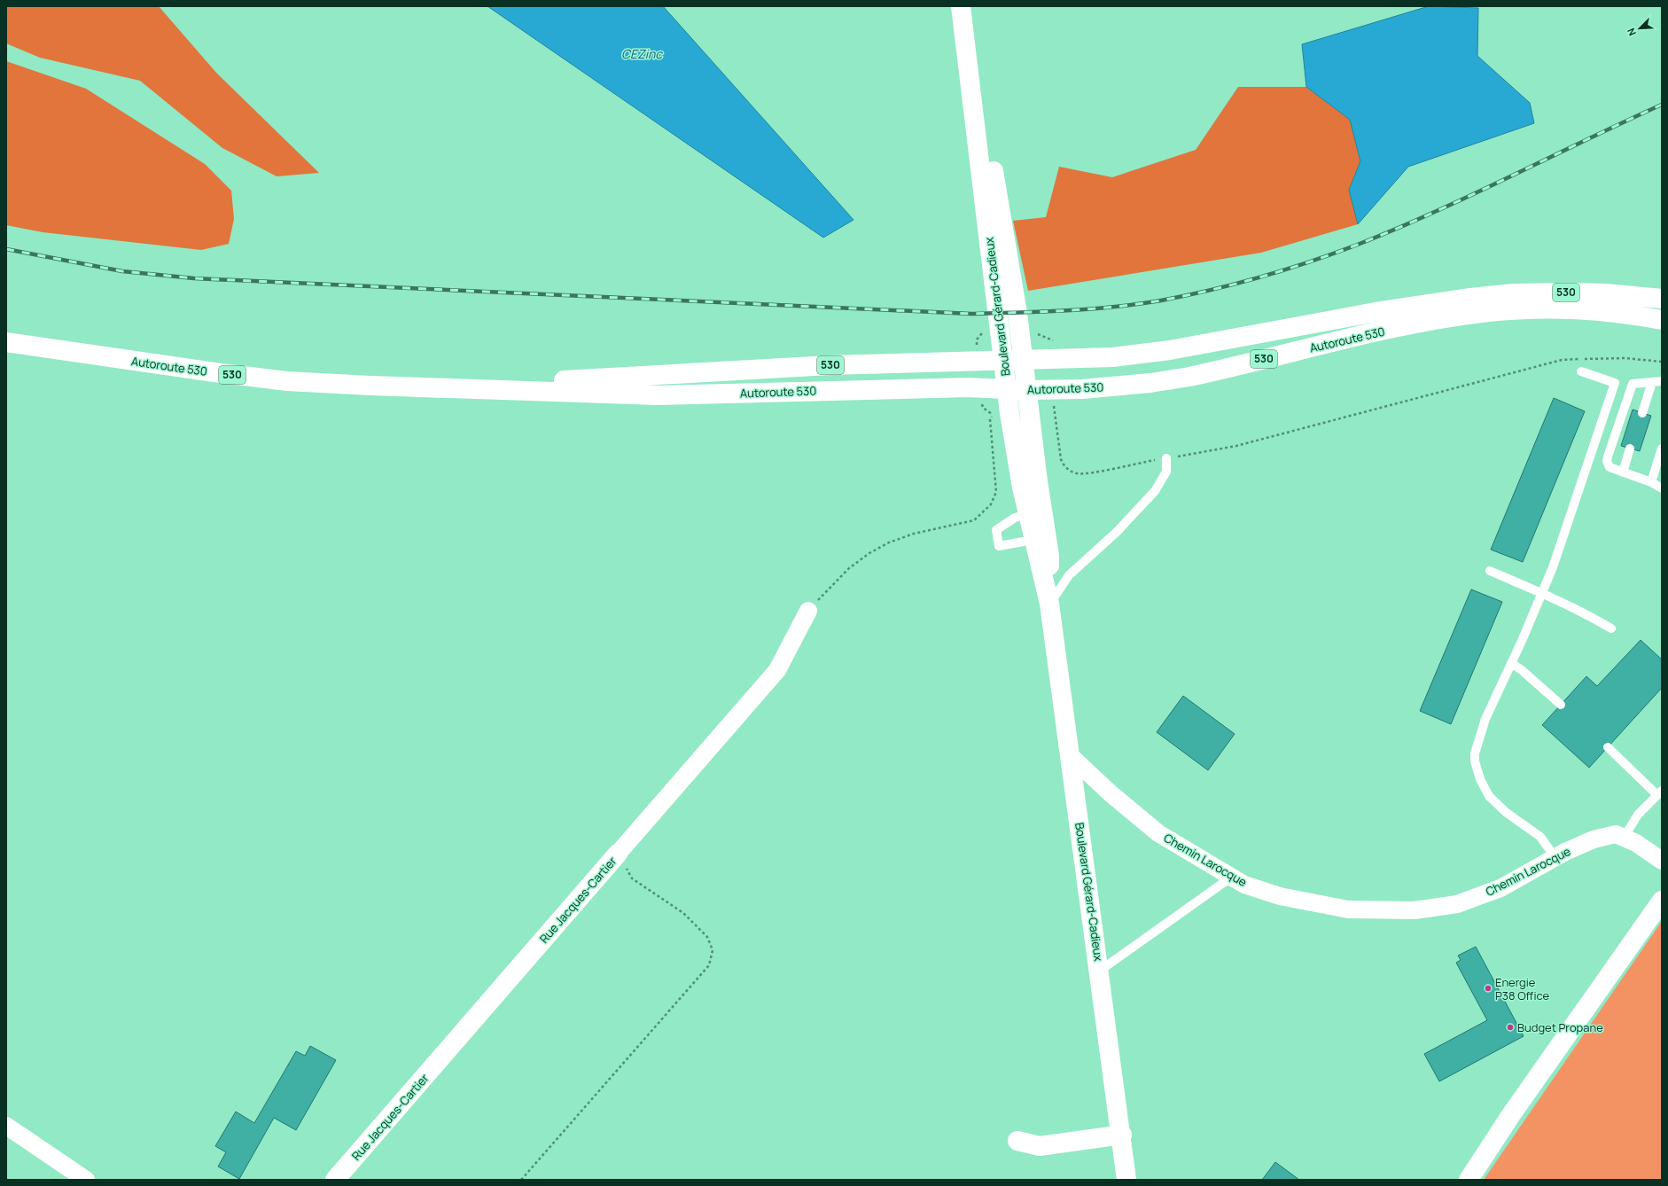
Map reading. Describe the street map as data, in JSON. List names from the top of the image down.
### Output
{
  "streets": {
    "main road": [
      "530",
      "Boulevard Gérard-Cadieux",
      "Autoroute 530",
      "Rue Jacques-Cartier"
    ],
    "street": ["Chemin Larocque"]
  },
  "crossings": [
    ["Boulevard Gérard-Cadieux", "Autoroute 530"],
    ["Boulevard Gérard-Cadieux", "Chemin Larocque"]
  ],
  "water": ["CEZinc"],
  "places": ["Energie P38 Office", "Budget Propane"],
  "north": "bottom left"
}
